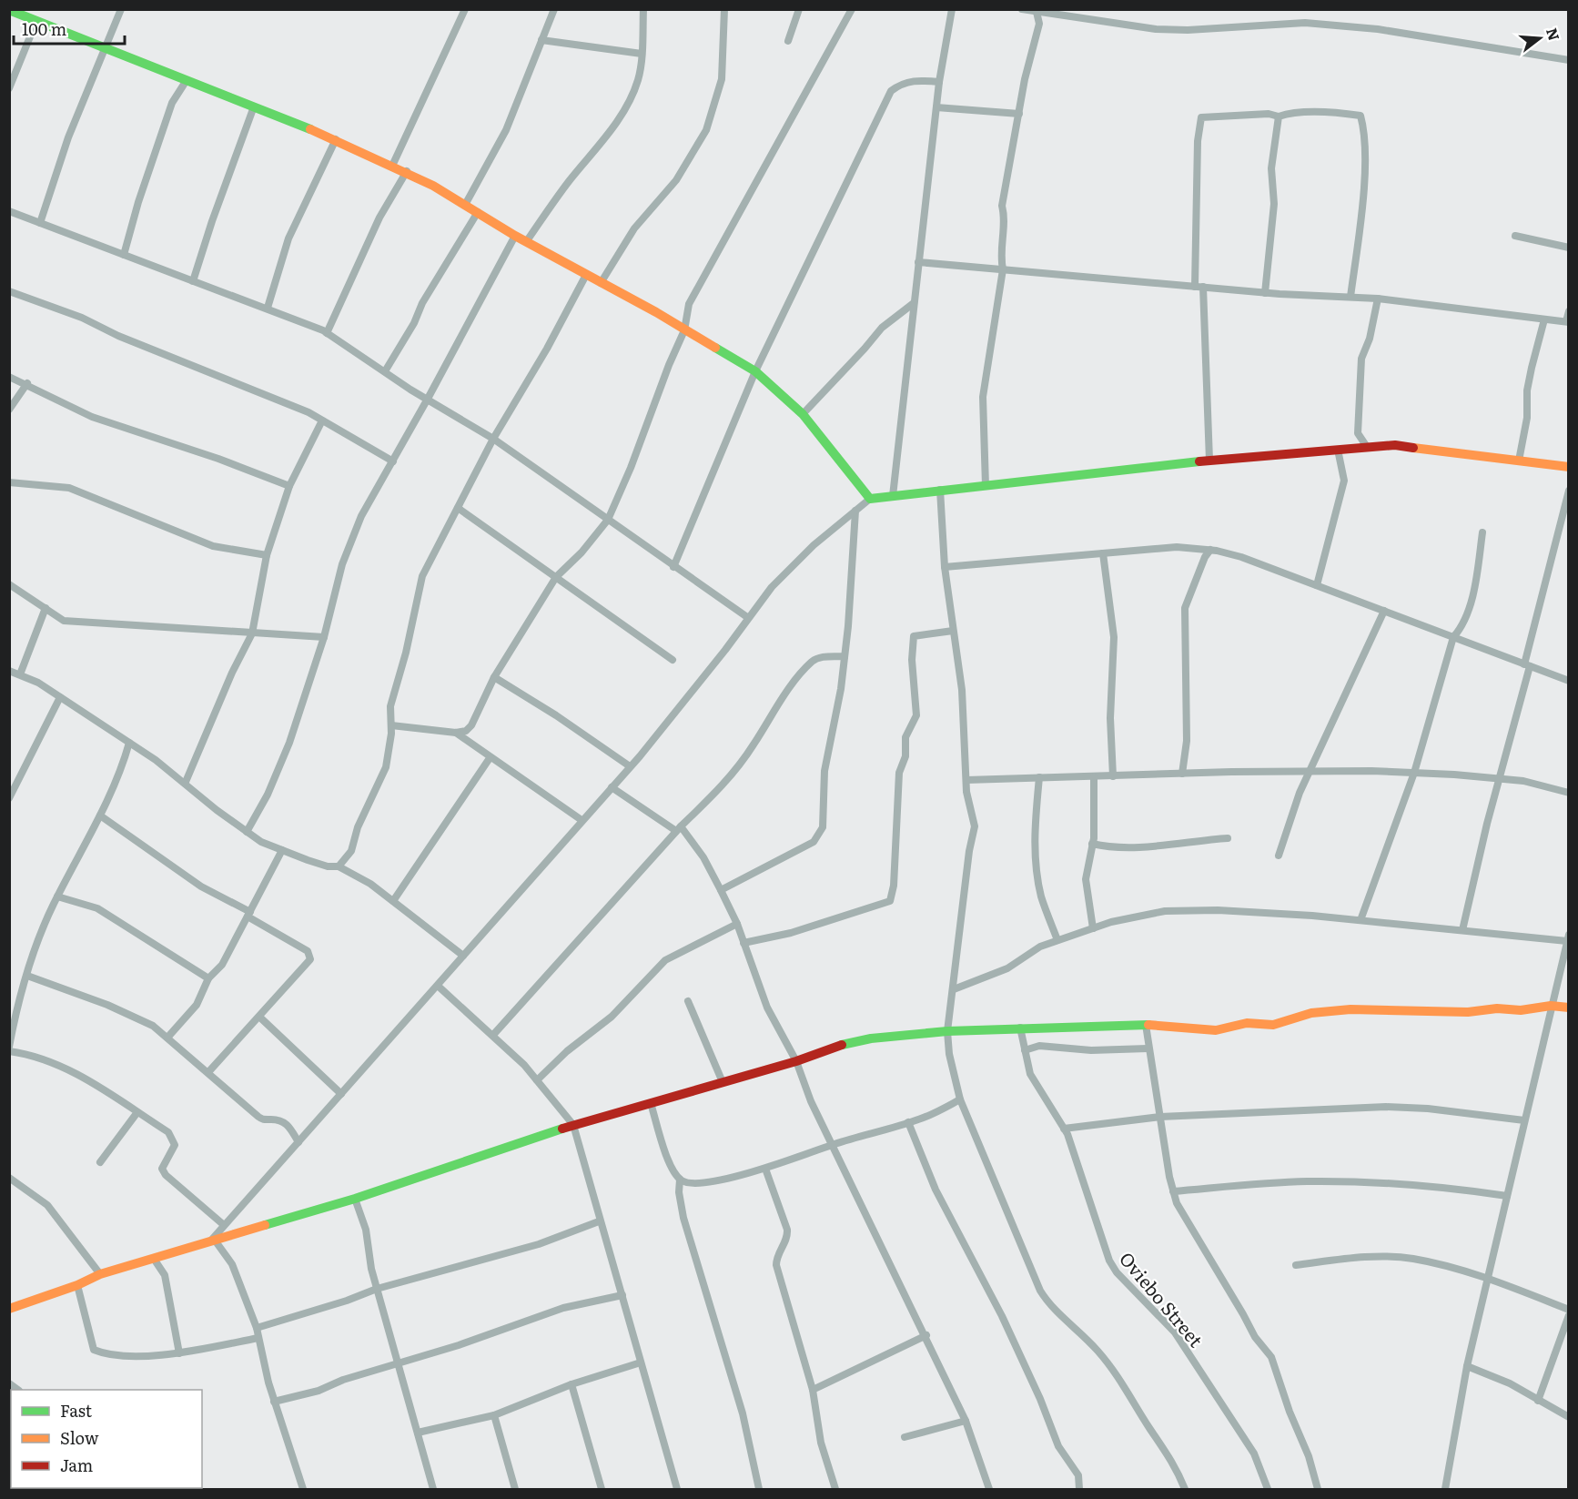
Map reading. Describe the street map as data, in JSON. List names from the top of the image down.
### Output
{
  "streets": {
    "street": ["Oviebo Street"]
  },
  "legend": ["Fast", "Slow", "Jam"],
  "scale_bar": "100 m",
  "north": "right"
}
